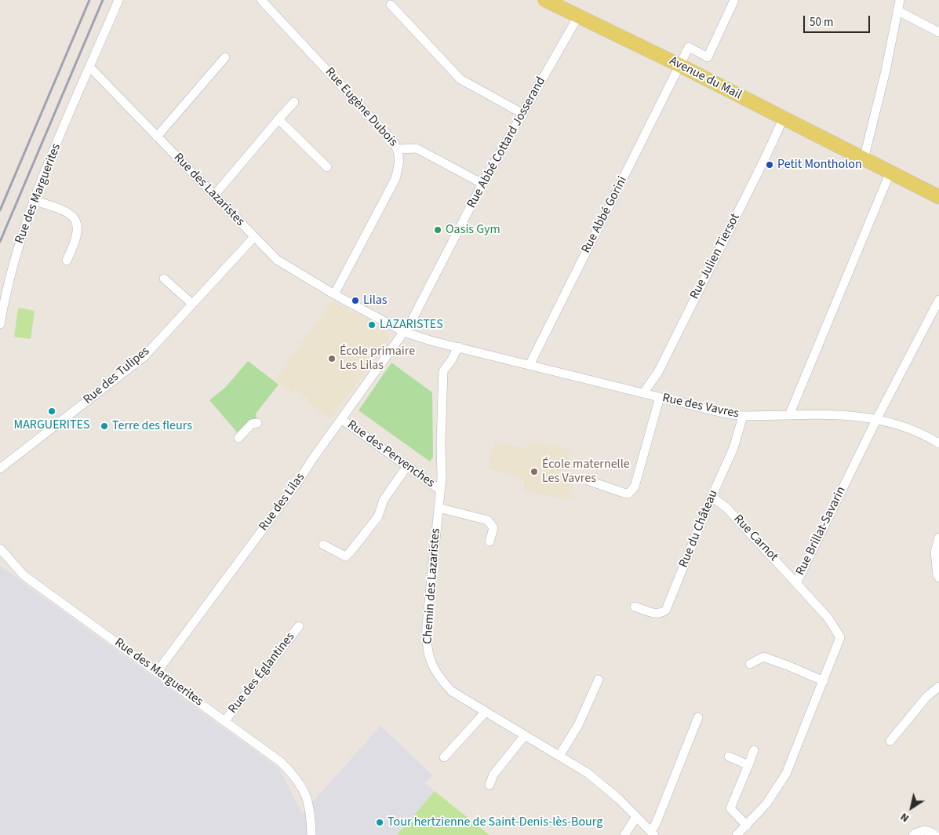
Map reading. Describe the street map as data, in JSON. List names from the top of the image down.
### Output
{
  "streets": {
    "main road": ["Avenue du Mail"],
    "street": [
      "Rue Eugène Dubois",
      "Rue Abbé Cottard Josserand",
      "Rue des Lazaristes",
      "Rue des Marguerites",
      "Rue Abbé Gorini",
      "Rue Julien Tiersot",
      "Rue des Tulipes",
      "Rue des Vavres",
      "Rue des Pervenches",
      "Rue des Lilas",
      "Rue du Château",
      "Rue Brillat-Savarin",
      "Rue Carnot",
      "Chemin des Lazaristes",
      "Rue des Églantines"
    ]
  },
  "crossings": [
    ["Avenue du Mail", "Rue Abbé Cottard Josserand"],
    ["Avenue du Mail", "Rue Abbé Gorini"],
    ["Avenue du Mail", "Rue Julien Tiersot"],
    ["Rue Eugène Dubois", "Rue des Lazaristes"],
    ["Rue Abbé Cottard Josserand", "Rue des Lazaristes"],
    ["Rue Abbé Cottard Josserand", "Rue des Vavres"],
    ["Rue Abbé Cottard Josserand", "Rue des Lilas"],
    ["Rue des Lazaristes", "Rue des Marguerites"],
    ["Rue des Lazaristes", "Rue des Tulipes"],
    ["Rue des Lazaristes", "Rue des Vavres"],
    ["Rue des Lazaristes", "Rue des Lilas"],
    ["Rue des Marguerites", "Rue des Lilas"],
    ["Rue des Marguerites", "Rue des Églantines"],
    ["Rue Abbé Gorini", "Rue des Vavres"],
    ["Rue Julien Tiersot", "Rue des Vavres"],
    ["Rue des Vavres", "Rue des Lilas"],
    ["Rue des Vavres", "Rue du Château"],
    ["Rue des Vavres", "Rue Brillat-Savarin"],
    ["Rue des Vavres", "Chemin des Lazaristes"],
    ["Rue des Pervenches", "Rue des Lilas"],
    ["Rue des Pervenches", "Chemin des Lazaristes"],
    ["Rue du Château", "Rue Carnot"],
    ["Rue Brillat-Savarin", "Rue Carnot"]
  ],
  "places": [
    "Petit Montholon",
    "Oasis Gym",
    "Lilas",
    "LAZARISTES",
    "École primaire Les Lilas",
    "MARGUERITES",
    "Terre des fleurs",
    "École maternelle Les Vavres",
    "Tour hertzienne de Saint-Denis-lès-Bourg"
  ],
  "scale_bar": "50 m",
  "north": "bottom left"
}
